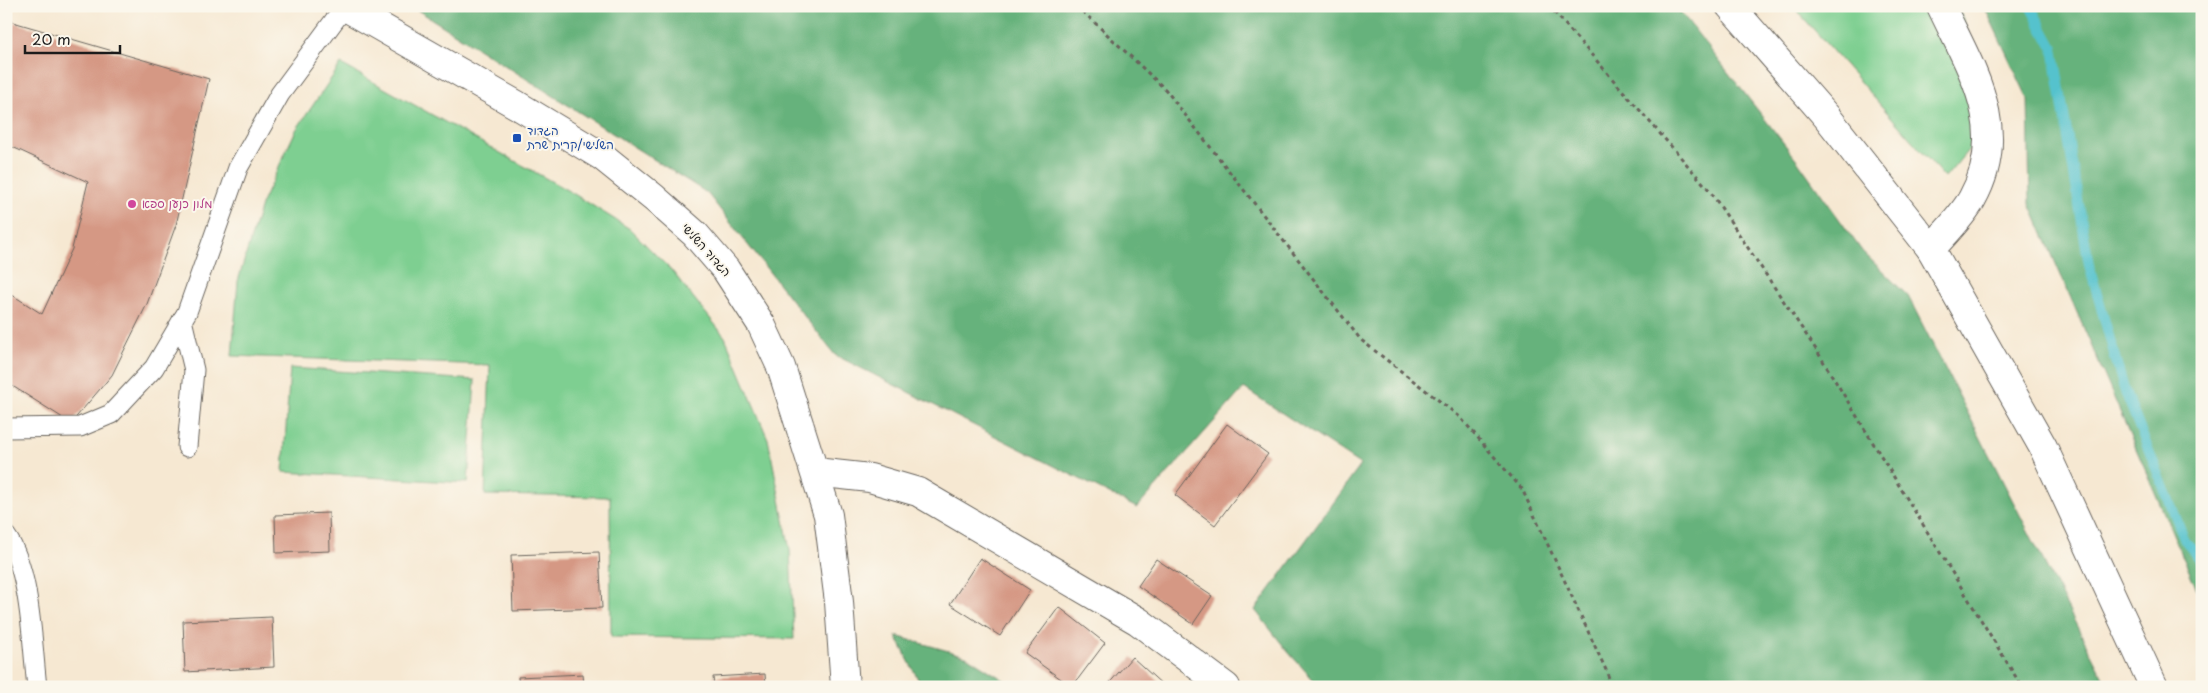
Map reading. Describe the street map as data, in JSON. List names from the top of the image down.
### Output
{
  "streets": {
    "street": ["הגדוד השלישי"]
  },
  "places": {
    "transit": ["הגדוד השלישי/קרית שרת"],
    "other": ["מלון כנען ספא"]
  },
  "scale_bar": "20 m"
}
